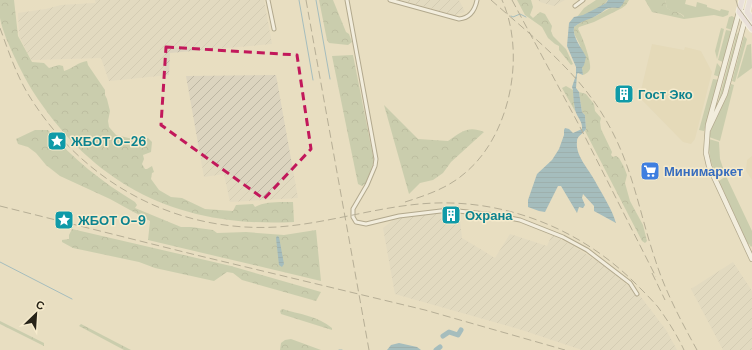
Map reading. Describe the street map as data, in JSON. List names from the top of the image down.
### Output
{
  "places": {
    "building": ["Гост Эко", "Охрана"],
    "place": ["ЖБОТ О-26", "ЖБОТ О-9"],
    "supermarket": ["Минимаркет"]
  },
  "north": "top right"
}
